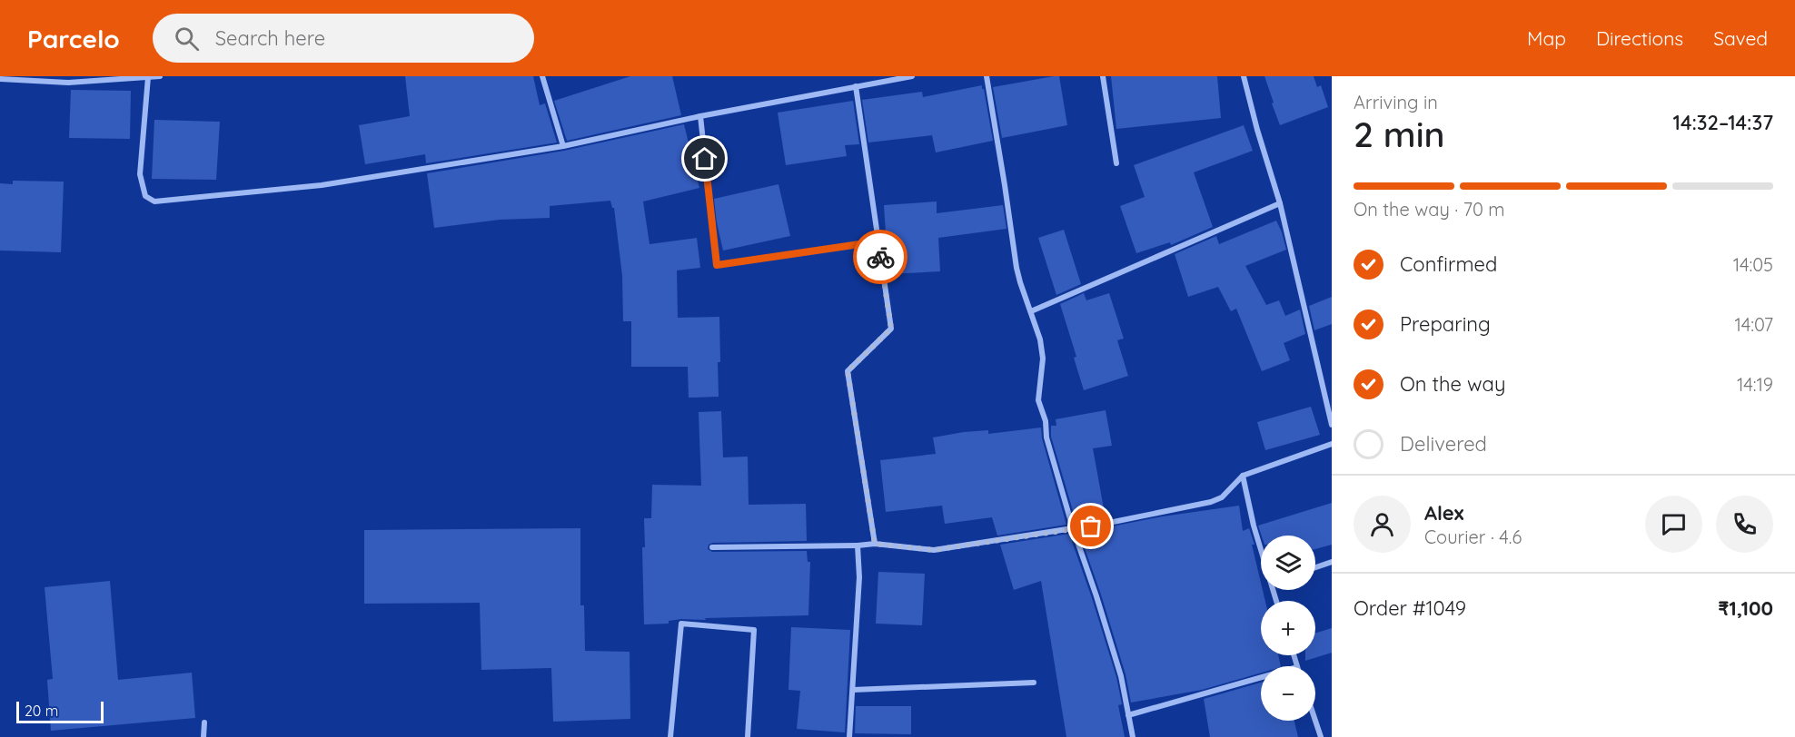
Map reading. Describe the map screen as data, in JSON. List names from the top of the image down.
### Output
{
  "scale_bar": "20 m",
  "page": {
    "header": "Parcelo",
    "search": "Search here",
    "nav": ["Map", "Directions", "Saved"],
    "heading": ["2 min", "Arriving in", "14:32–14:37"],
    "panel": [
      "Alex",
      "Courier · 4.6",
      "Order #1049",
      "₹1,100"
    ],
    "bar": "On the way · 70 m",
    "list": [
      ["Confirmed", "14:05"],
      ["Preparing", "14:07"],
      ["On the way", "14:19"],
      "Delivered"
    ],
    "map_buttons": ["+", "−"],
    "scale": "20 m"
  }
}
